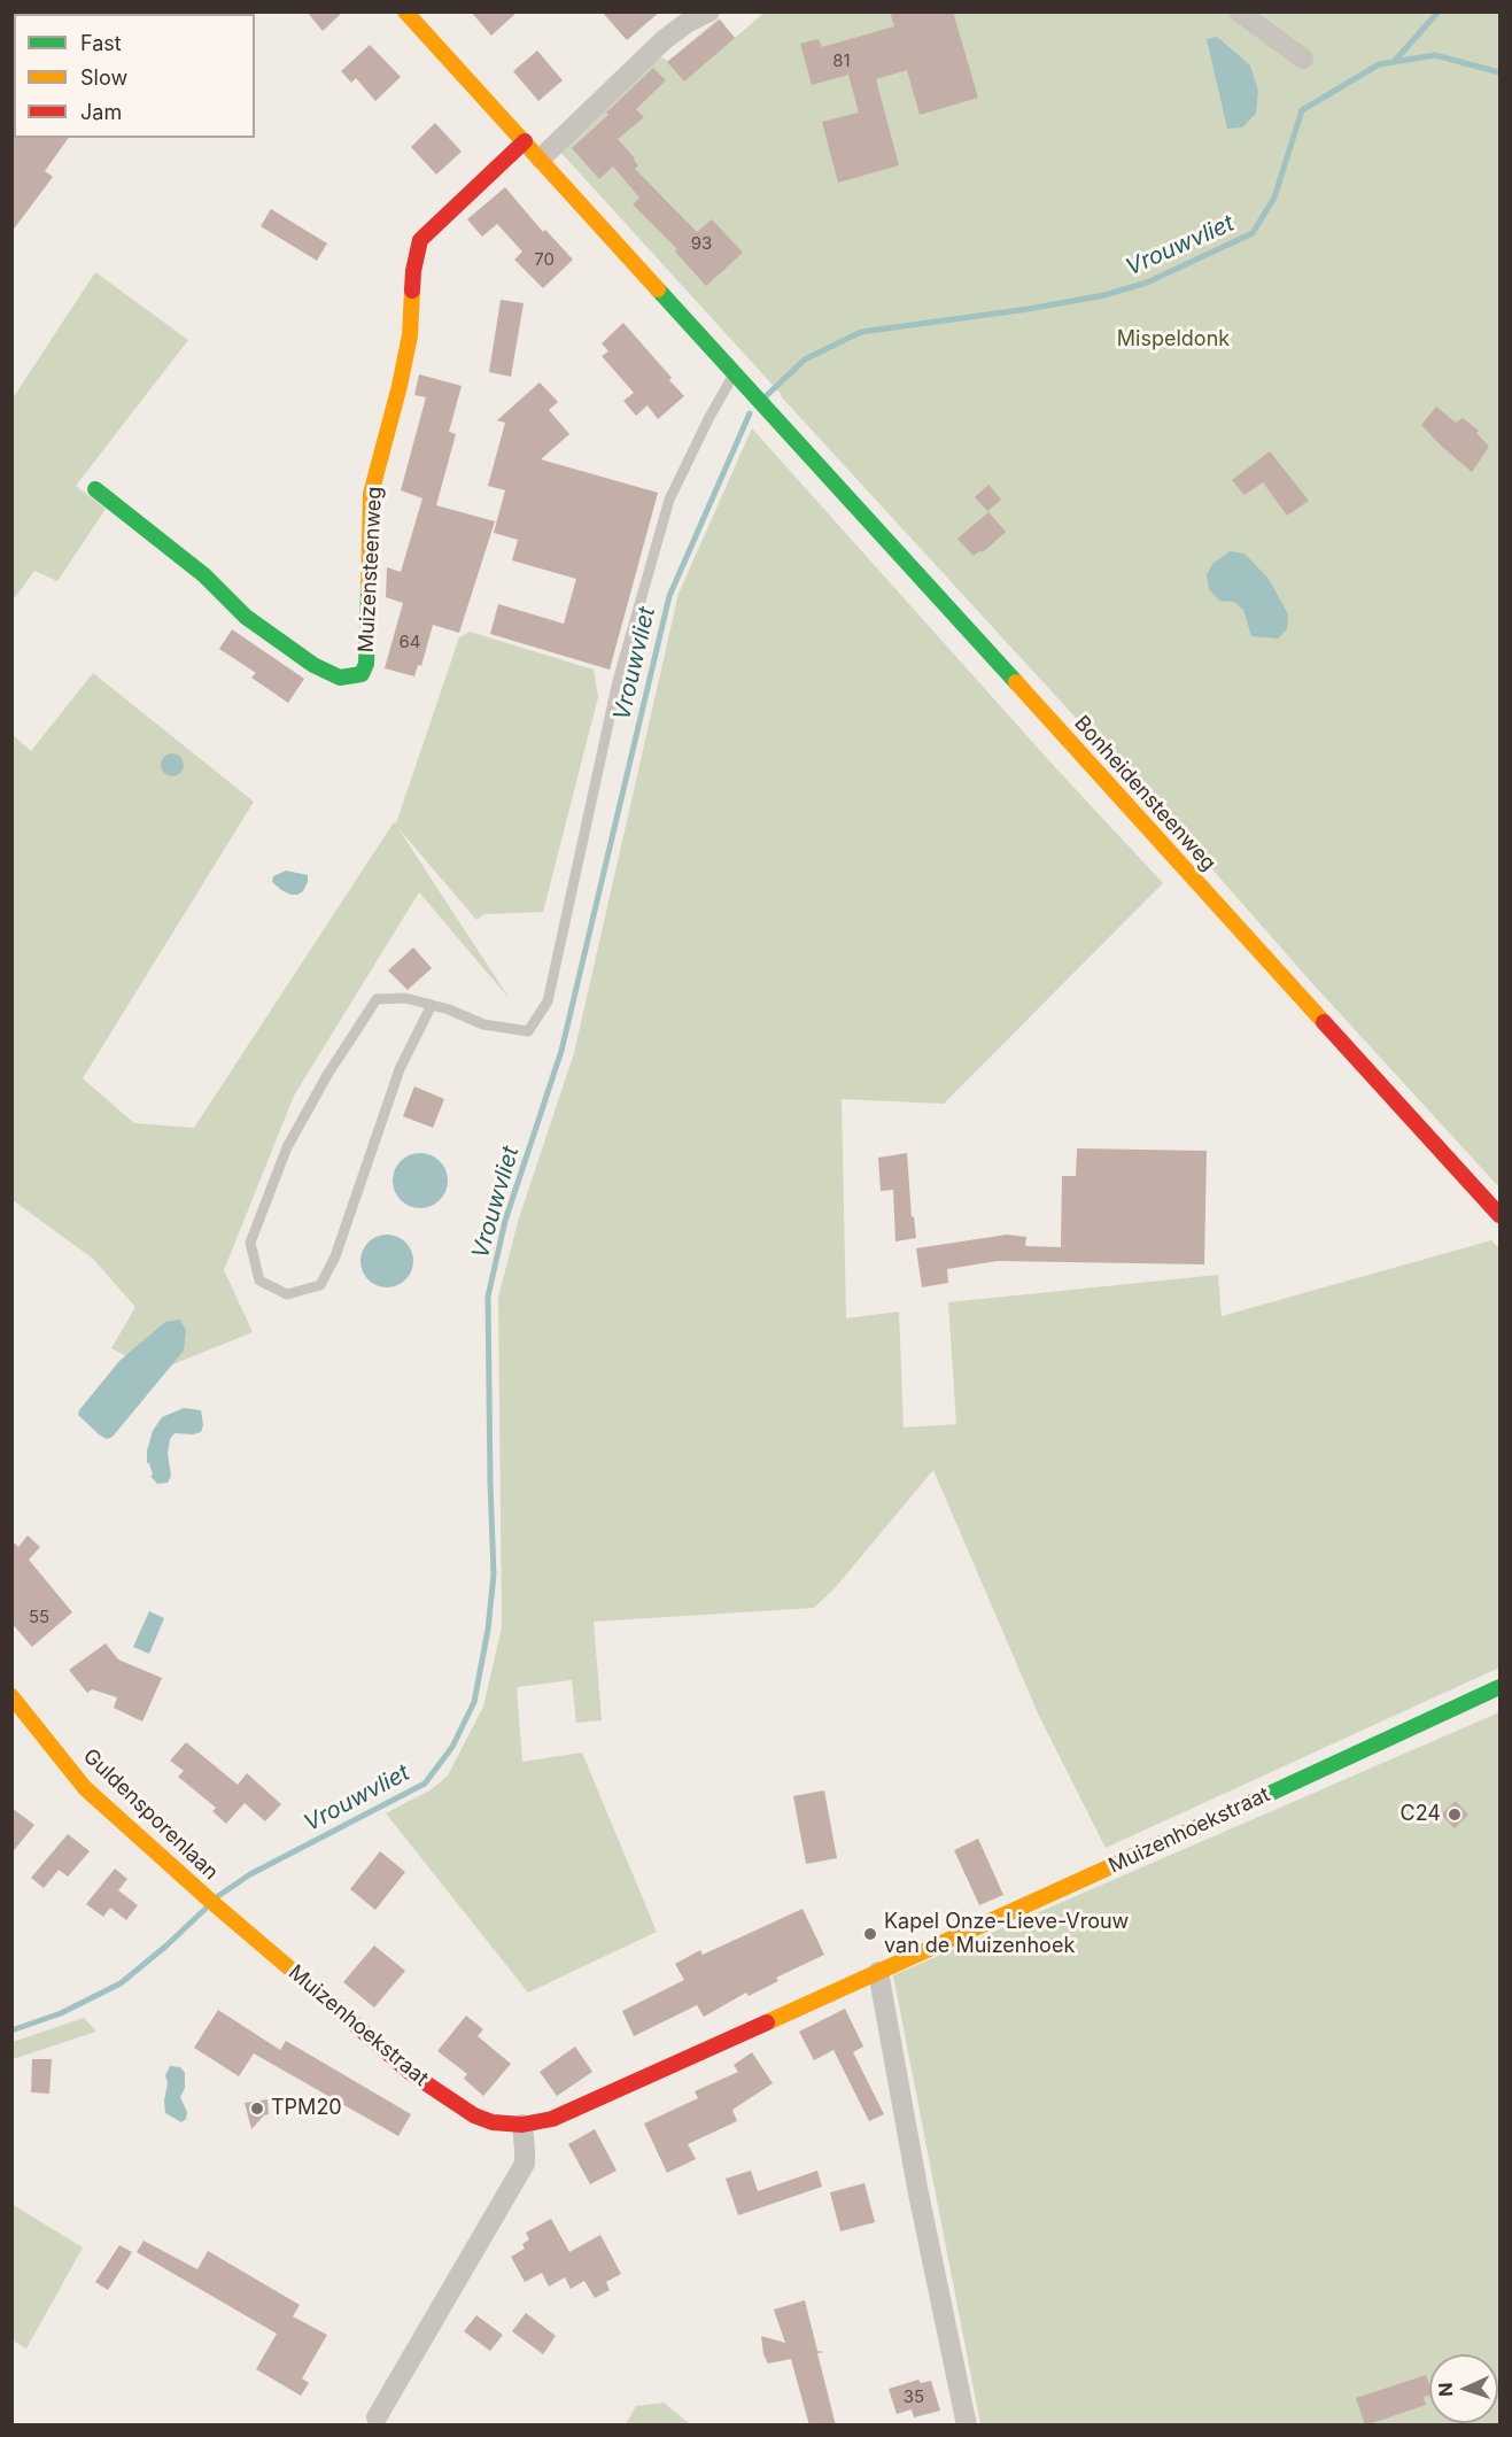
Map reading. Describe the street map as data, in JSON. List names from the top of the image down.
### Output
{
  "streets": {
    "street": [
      "Muizensteenweg",
      "Bonheidensteenweg",
      "Guldensporenlaan",
      "Muizenhoekstraat"
    ]
  },
  "crossings": [
    ["Guldensporenlaan", "Muizenhoekstraat"]
  ],
  "water": ["Vrouwvliet"],
  "parks": ["Mispeldonk"],
  "places": ["C24", "Kapel Onze-Lieve-Vrouw van de Muizenhoek", "TPM20"],
  "house_numbers": [
    "81",
    "93",
    "70",
    "64",
    "55",
    "35"
  ],
  "legend": ["Fast", "Slow", "Jam"],
  "north": "left"
}
